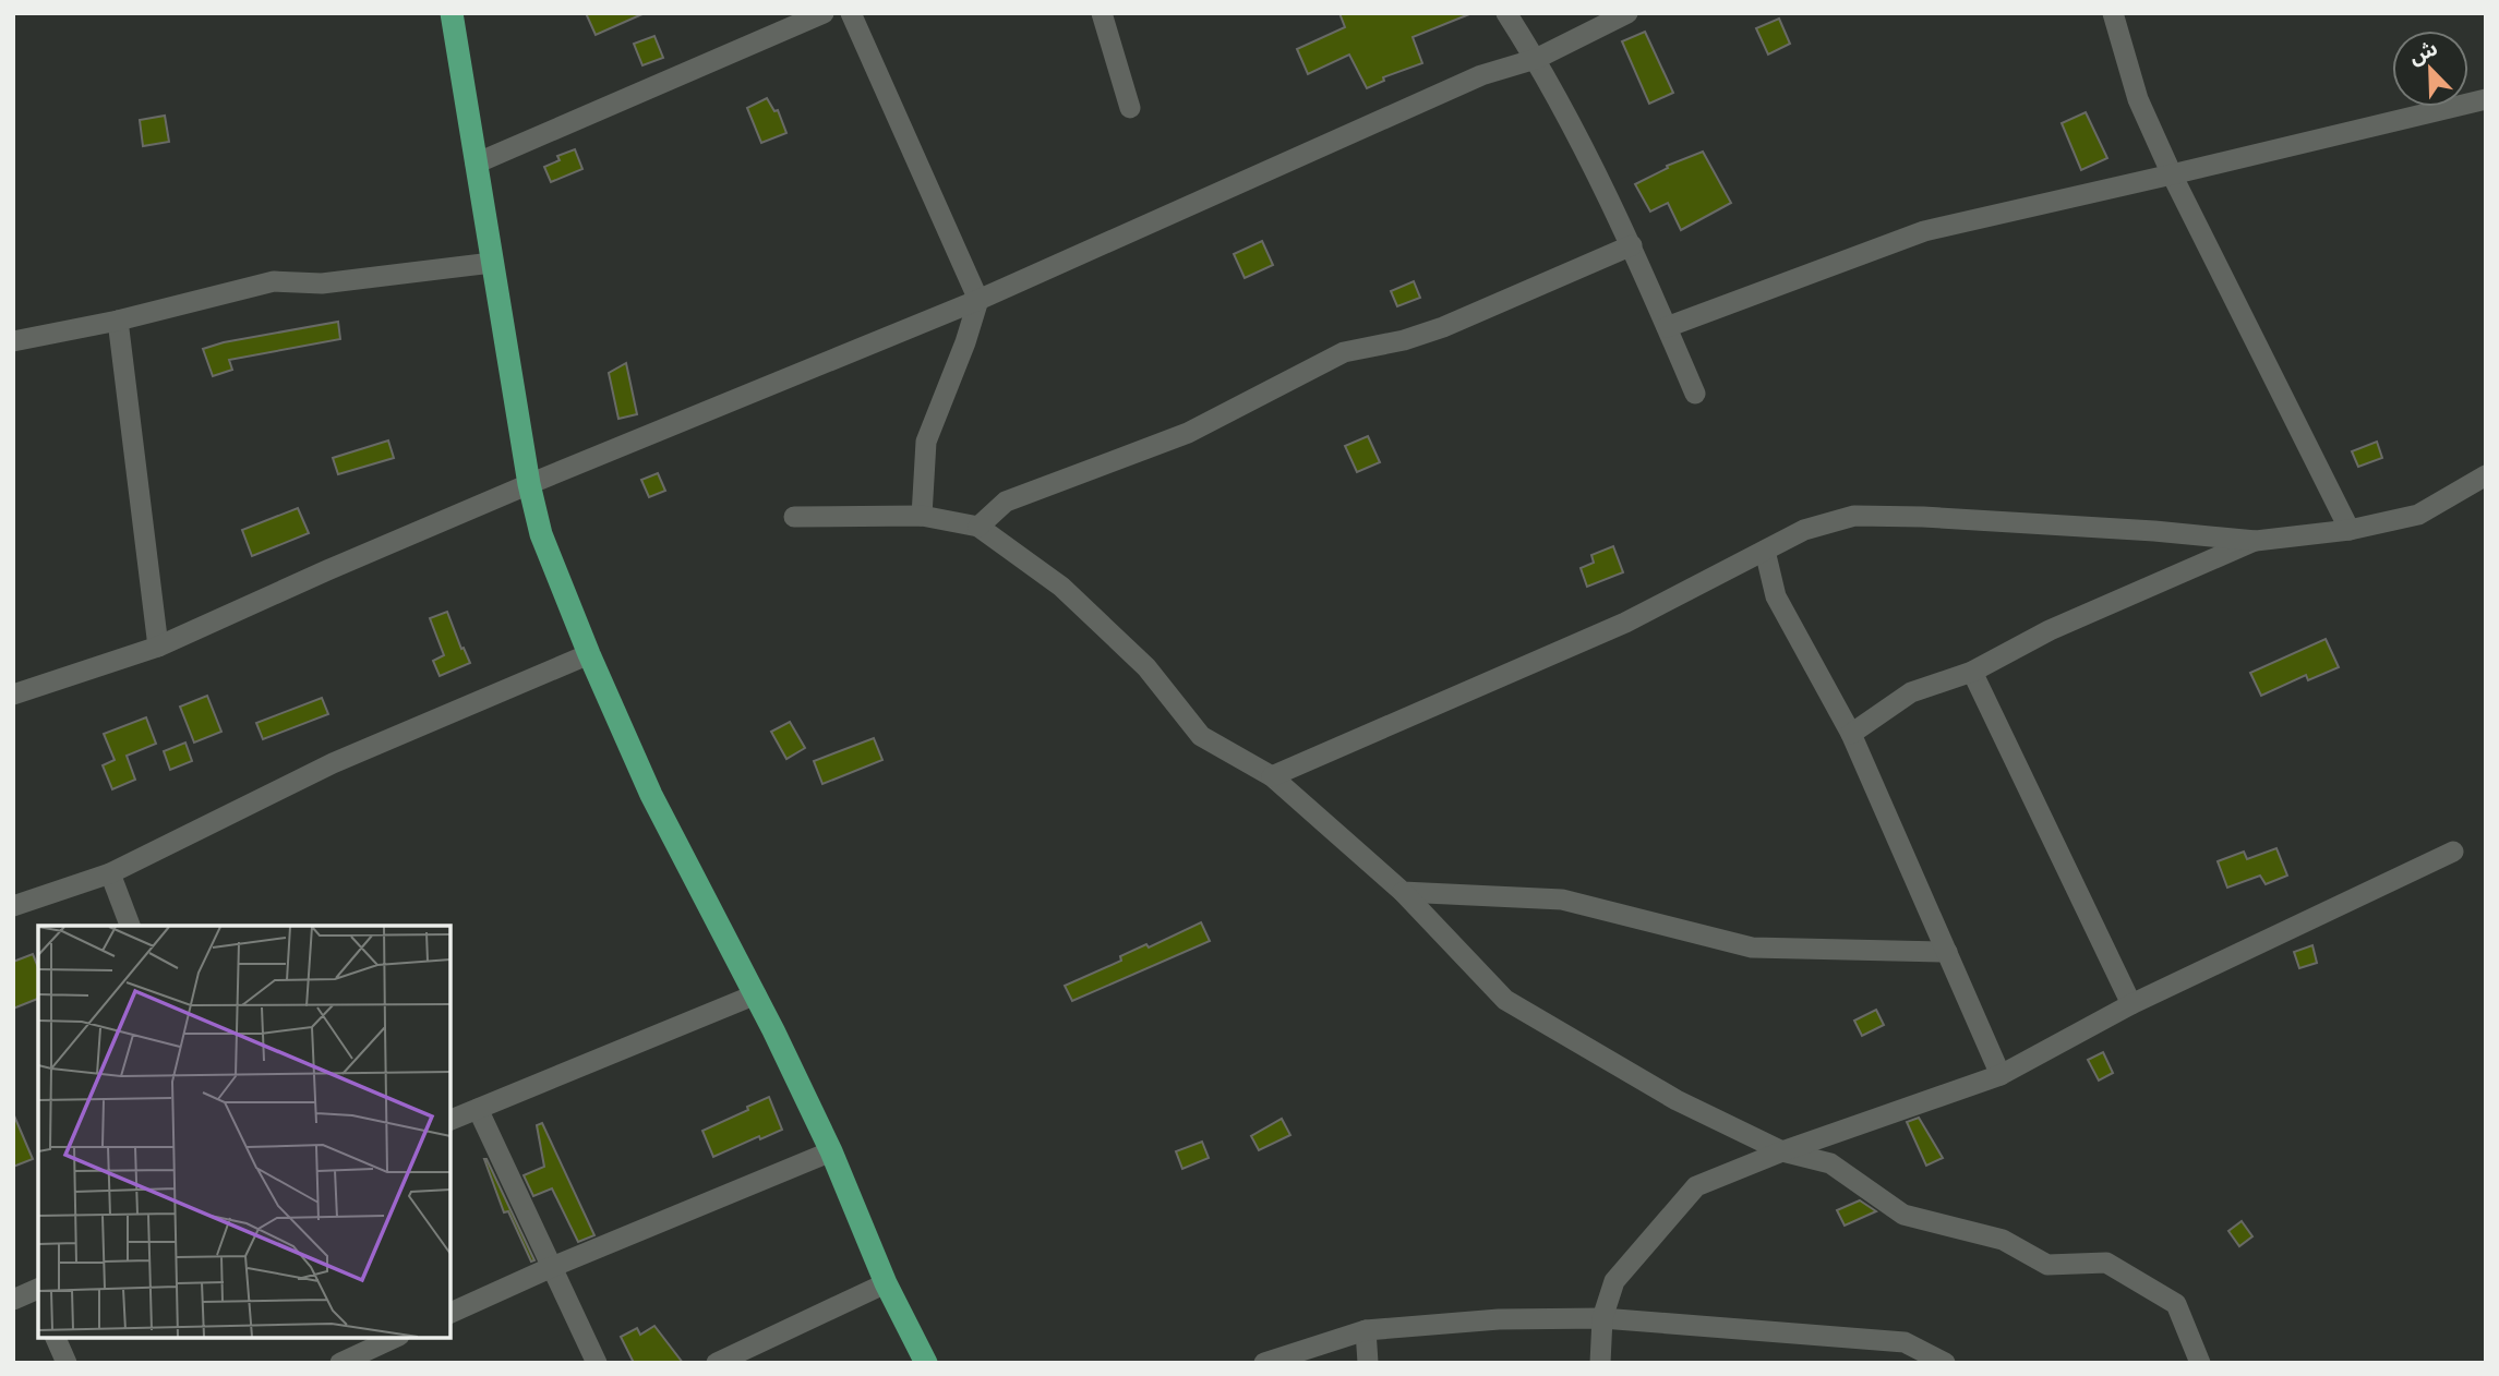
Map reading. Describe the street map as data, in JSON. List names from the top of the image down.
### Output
{
  "north": "top left"
}
